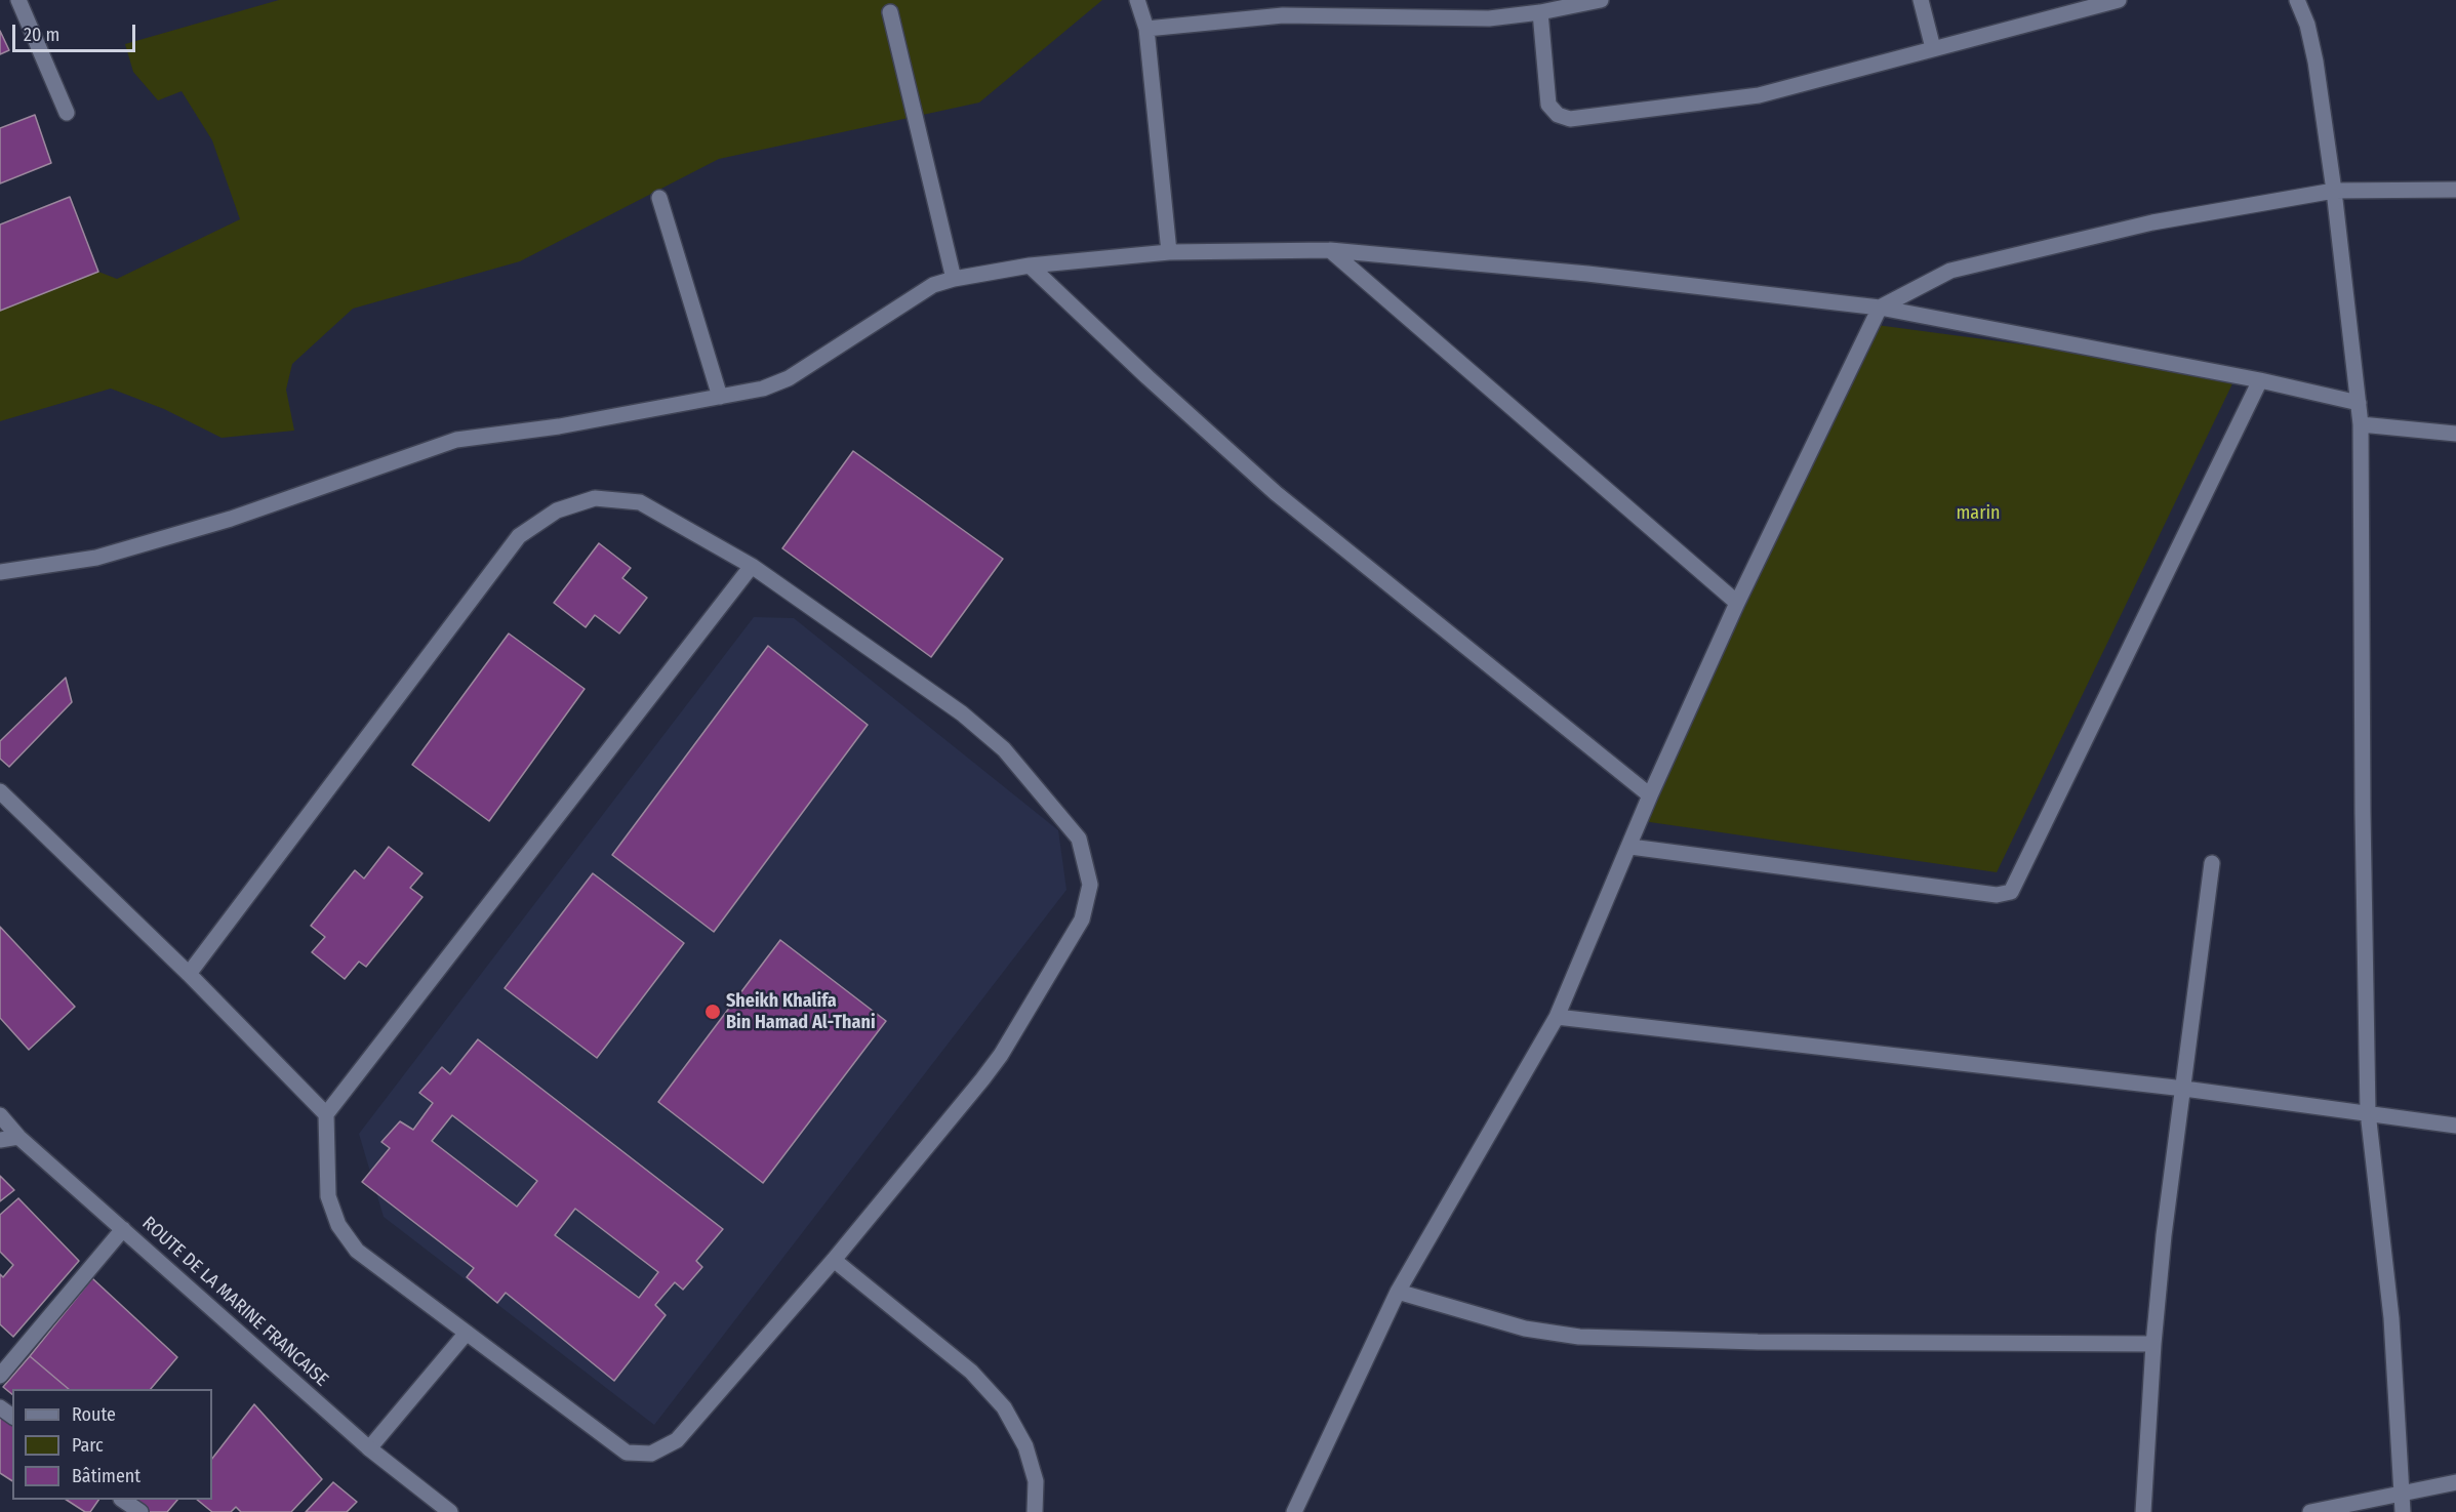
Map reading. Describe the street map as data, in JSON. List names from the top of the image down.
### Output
{
  "streets": {
    "street": ["ROUTE DE LA MARINE FRANCAISE"]
  },
  "parks": ["marin"],
  "places": ["Sheikh Khalifa Bin Hamad Al-Thani"],
  "legend": ["Route", "Parc", "Bâtiment"],
  "scale_bar": "20 m"
}
